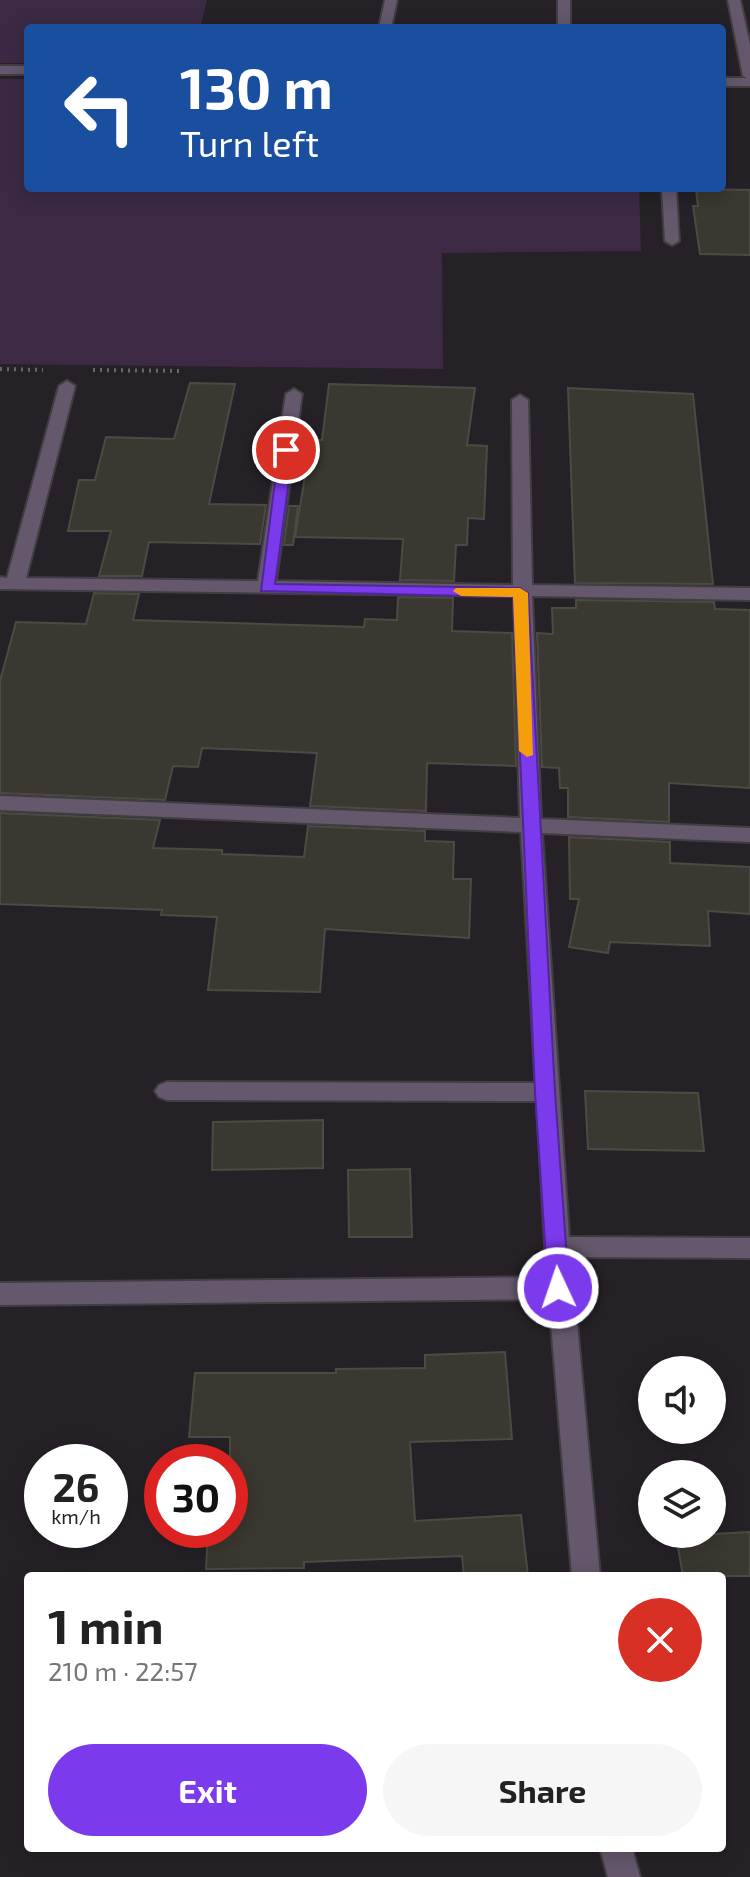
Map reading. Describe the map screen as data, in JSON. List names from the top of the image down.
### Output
{
  "page": {
    "turn": ["130 m", "Turn left"],
    "speed": "26 km/h",
    "limit": "30",
    "heading": ["1 min", "210 m · 22:57"],
    "buttons": ["Exit", "Share"]
  }
}
